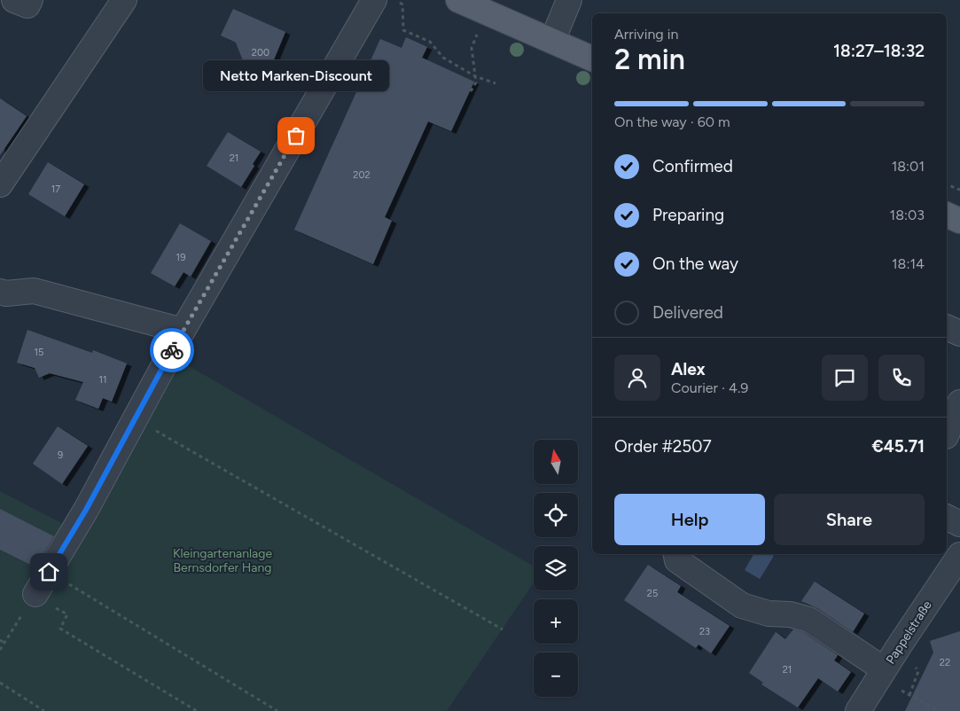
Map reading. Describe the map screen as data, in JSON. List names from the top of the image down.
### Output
{
  "streets": {
    "street": ["Pappelstraße"]
  },
  "parks": ["Kleingartenanlage Bernsdorfer Hang"],
  "places": ["Netto Marken-Discount"],
  "house_numbers": [
    "200",
    "21",
    "202",
    "17",
    "19",
    "15",
    "11",
    "9",
    "25",
    "23",
    "22",
    "21"
  ],
  "north": "top",
  "page": {
    "heading": ["2 min", "Arriving in", "18:27–18:32"],
    "panel": [
      "Alex",
      "Courier · 4.9",
      "Order #2507",
      "€45.71"
    ],
    "bubble": "Netto Marken-Discount",
    "bar": "On the way · 60 m",
    "list": [
      ["Confirmed", "18:01"],
      ["Preparing", "18:03"],
      ["On the way", "18:14"],
      "Delivered"
    ],
    "map_buttons": ["+", "−"],
    "buttons": ["Help", "Share"]
  }
}
